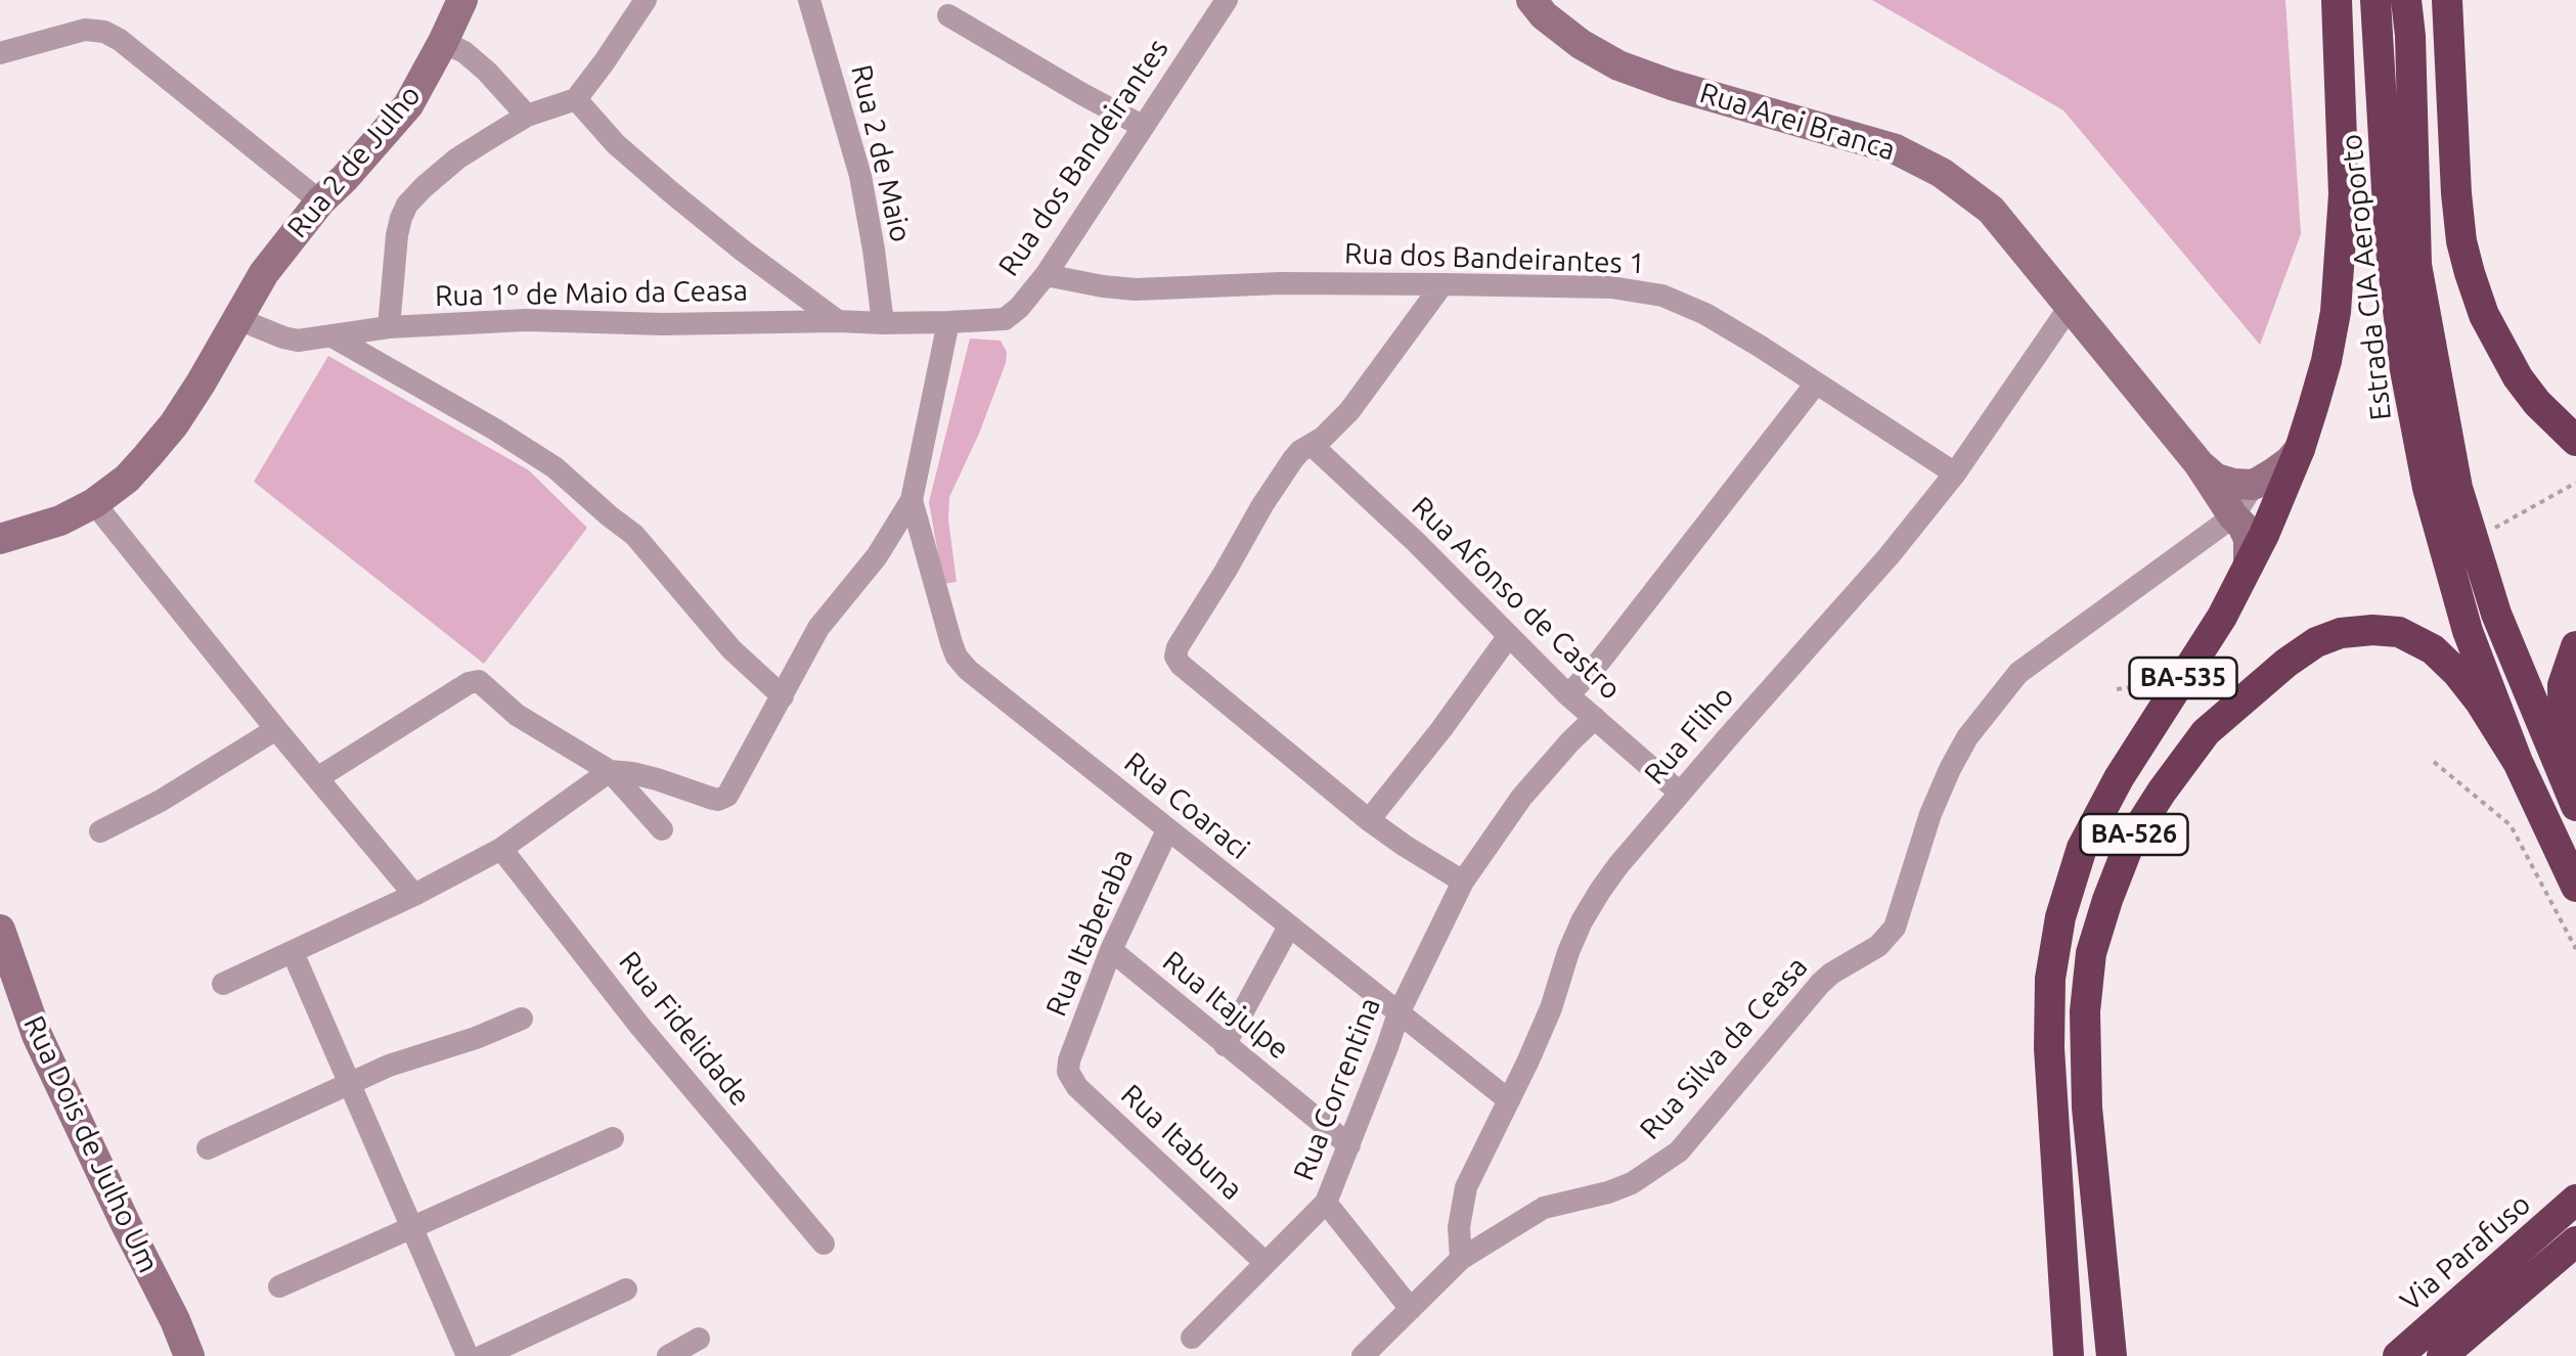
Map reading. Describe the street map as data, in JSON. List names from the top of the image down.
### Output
{
  "streets": {
    "highway": [
      "Estrada CIA Aeroporto",
      "BA-535",
      "BA-526",
      "Via Parafuso"
    ],
    "main road": ["Rua Arei Branca", "Rua 2 de Julho", "Rua Dois de Julho Um"],
    "street": [
      "Rua 2 de Maio",
      "Rua dos Bandeirantes",
      "Rua dos Bandeirantes 1",
      "Rua 1º de Maio da Ceasa",
      "Rua Afonso de Castro",
      "Rua Fliho",
      "Rua Coaraci",
      "Rua Itaberaba",
      "Rua Itajulpe",
      "Rua Fidelidade",
      "Rua Silva da Ceasa",
      "Rua Correntina",
      "Rua Itabuna"
    ]
  },
  "crossings": [
    ["Rua Arei Branca", "BA-535"],
    ["Rua Arei Branca", "Rua Fliho"],
    ["Rua Arei Branca", "Rua Silva da Ceasa"],
    ["Rua 2 de Maio", "Rua 1º de Maio da Ceasa"],
    ["Rua dos Bandeirantes", "Rua dos Bandeirantes 1"],
    ["Rua dos Bandeirantes", "Rua 1º de Maio da Ceasa"],
    ["Rua 2 de Julho", "Rua 1º de Maio da Ceasa"],
    ["Rua dos Bandeirantes 1", "Rua Fliho"],
    ["Estrada CIA Aeroporto", "BA-526"],
    ["Rua Afonso de Castro", "Rua Fliho"],
    ["Rua Afonso de Castro", "Rua Correntina"],
    ["Rua Fliho", "Rua Coaraci"],
    ["Rua Fliho", "Rua Silva da Ceasa"],
    ["Rua Coaraci", "Rua Itaberaba"],
    ["Rua Coaraci", "Rua Correntina"],
    ["Rua Itaberaba", "Rua Itajulpe"],
    ["Rua Itaberaba", "Rua Itabuna"],
    ["Rua Itajulpe", "Rua Correntina"],
    ["Rua Correntina", "Rua Itabuna"]
  ]
}
